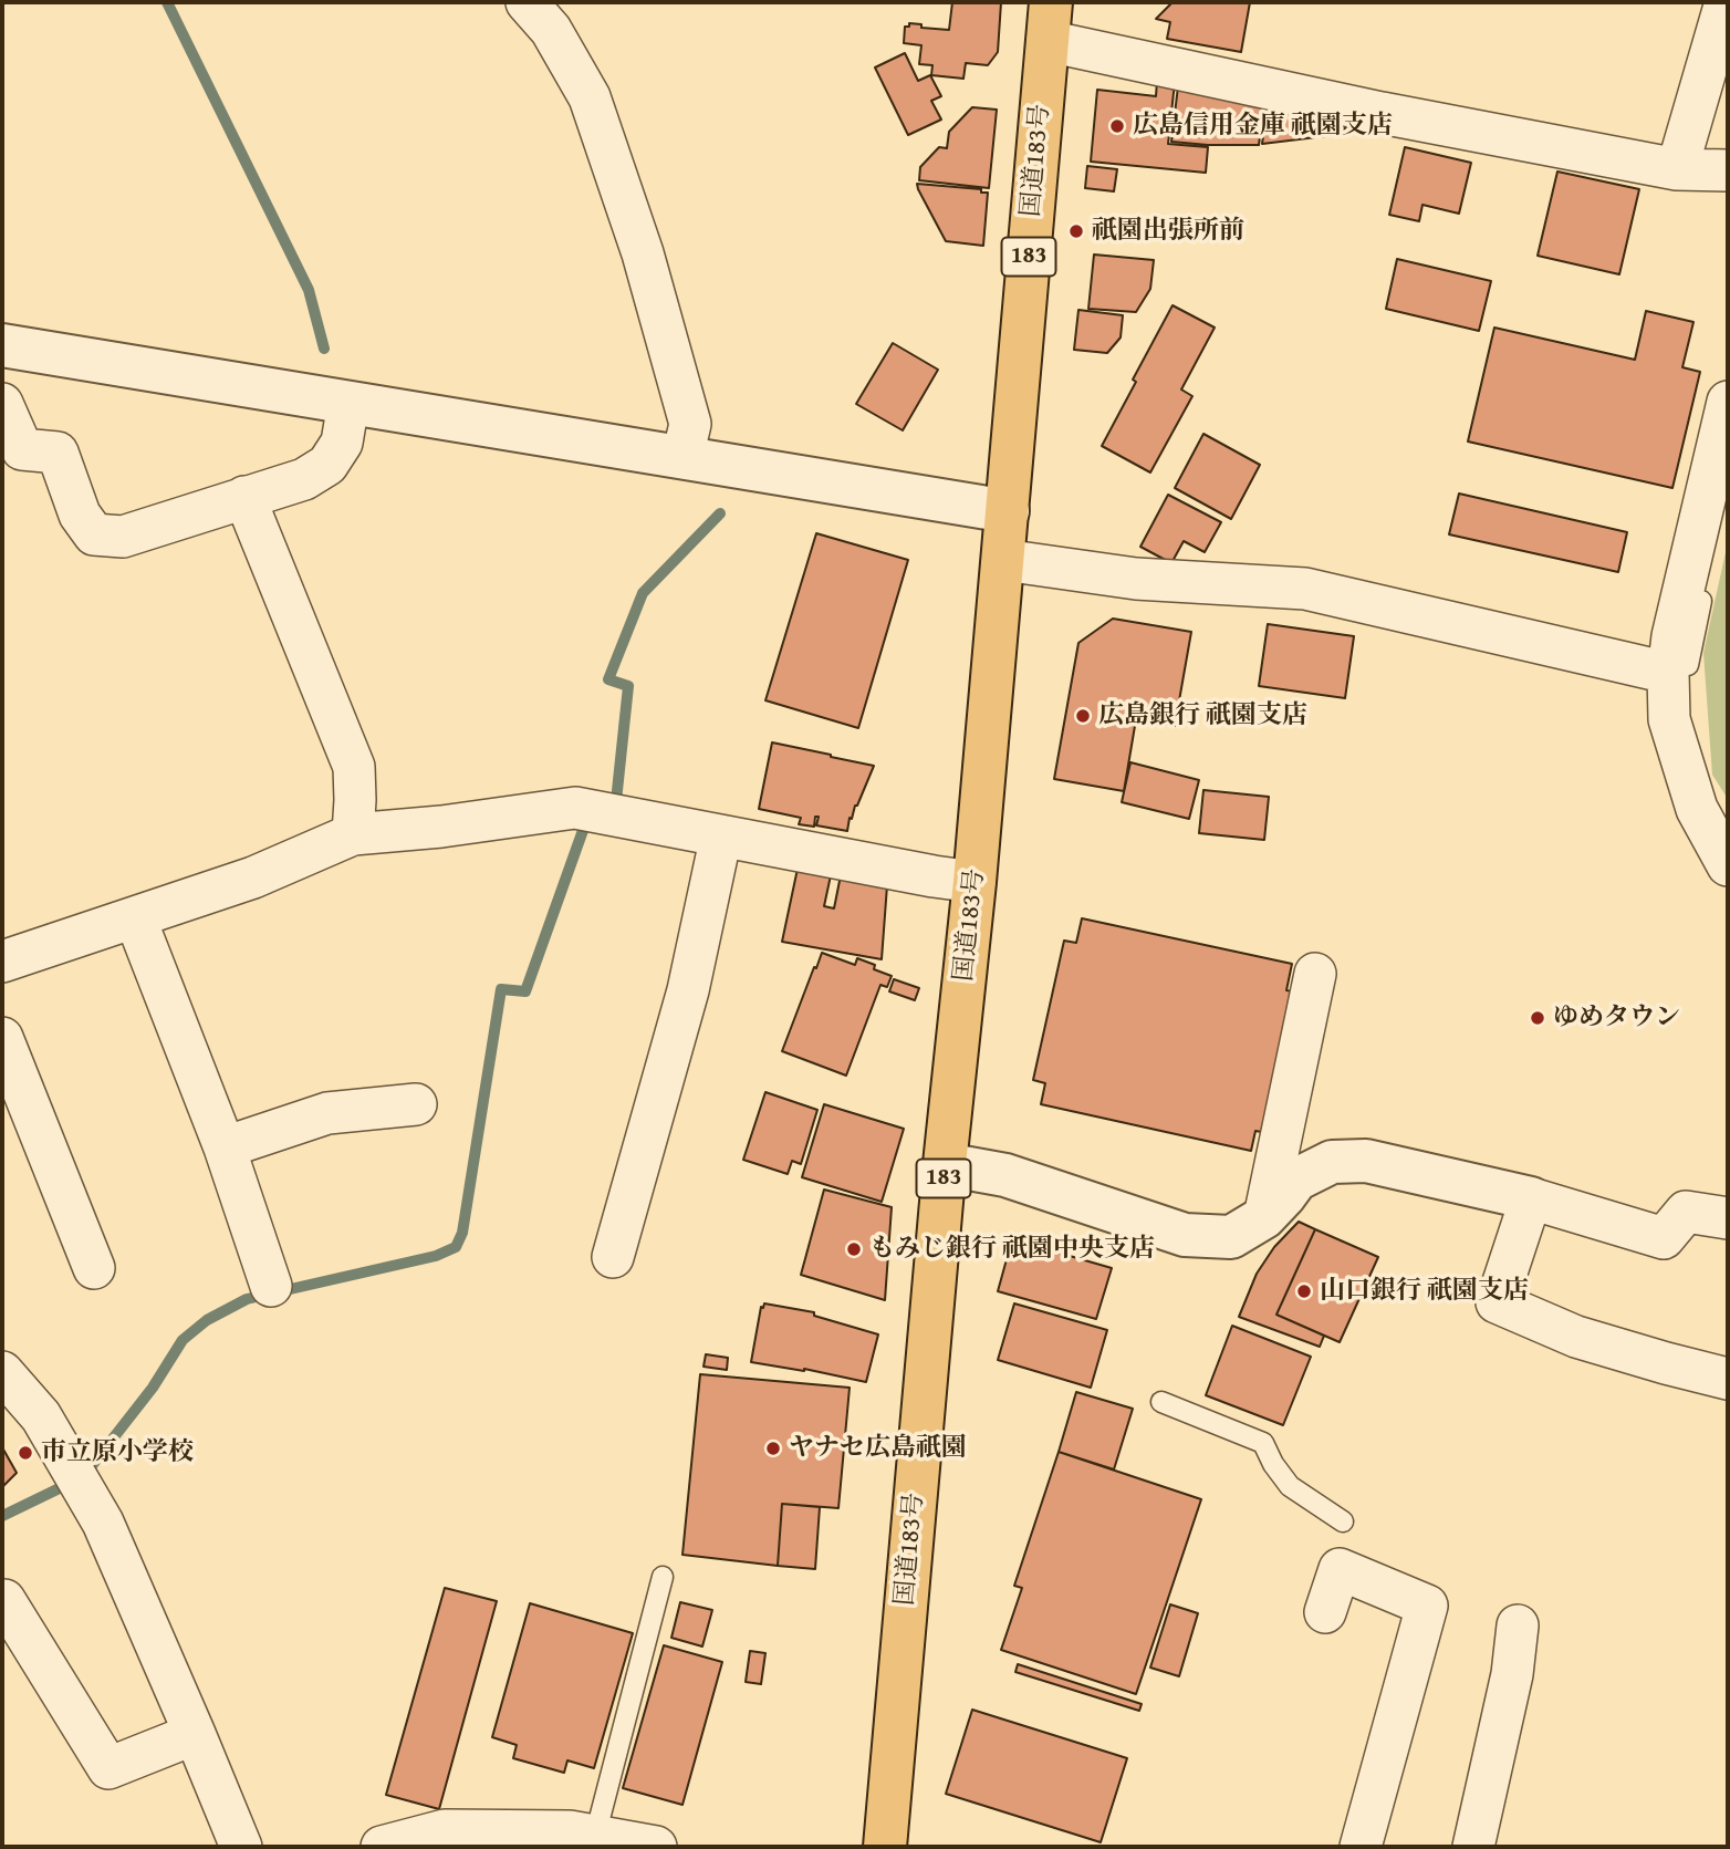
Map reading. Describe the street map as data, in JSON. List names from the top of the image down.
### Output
{
  "streets": {
    "highway": ["国道183号", "183"]
  },
  "places": [
    "広島信用金庫 祇園支店",
    "祇園出張所前",
    "広島銀行 祇園支店",
    "ゆめタウン",
    "もみじ銀行 祇園中央支店",
    "山口銀行 祇園支店",
    "ヤナセ広島祇園",
    "市立原小学校"
  ]
}
